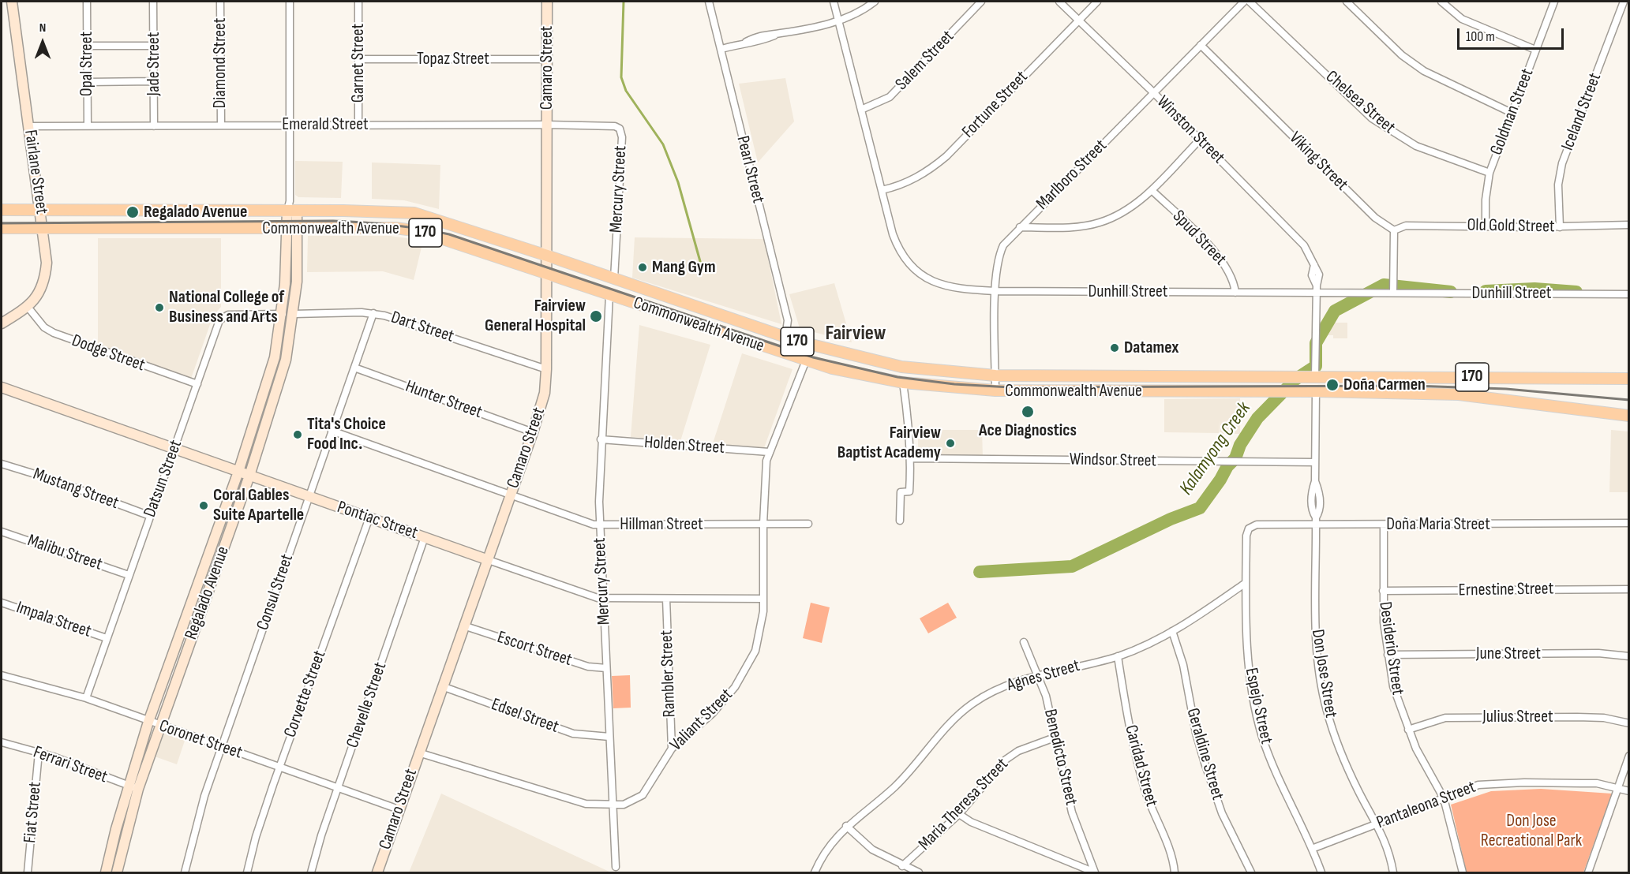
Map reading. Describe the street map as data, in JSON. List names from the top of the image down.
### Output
{
  "streets": {
    "main road": ["Commonwealth Avenue", "170"],
    "street": [
      "Topaz Street",
      "Salem Street",
      "Diamond Street",
      "Garnet Street",
      "Opal Street",
      "Jade Street",
      "Camaro Street",
      "Chelsea Street",
      "Fortune Street",
      "Goldman Street",
      "Iceland Street",
      "Emerald Street",
      "Winston Street",
      "Viking Street",
      "Pearl Street",
      "Fairlane Street",
      "Marlboro Street",
      "Mercury Street",
      "Old Gold Street",
      "Spud Street",
      "Dunhill Street",
      "Dart Street",
      "Dodge Street",
      "Hunter Street",
      "Holden Street",
      "Windsor Street",
      "Datsun Street",
      "Mustang Street",
      "Pontiac Street",
      "Hillman Street",
      "Doña Maria Street",
      "Malibu Street",
      "Ernestine Street",
      "Consul Street",
      "Regalado Avenue",
      "Impala Street",
      "Desiderio Street",
      "Escort Street",
      "June Street",
      "Rambler Street",
      "Don Jose Street",
      "Agnes Street",
      "Corvette Street",
      "Chevelle Street",
      "Espejo Street",
      "Edsel Street",
      "Julius Street",
      "Valiant Street",
      "Coronet Street",
      "Geraldine Street",
      "Benedicto Street",
      "Ferrari Street",
      "Caridad Street",
      "Maria Theresa Street",
      "Pantaleona Street",
      "Fiat Street"
    ]
  },
  "crossings": [
    ["Topaz Street", "Garnet Street"],
    ["Topaz Street", "Camaro Street"],
    ["Salem Street", "Dunhill Street"],
    ["Diamond Street", "Emerald Street"],
    ["Garnet Street", "Emerald Street"],
    ["Opal Street", "Emerald Street"],
    ["Jade Street", "Emerald Street"],
    ["Camaro Street", "Emerald Street"],
    ["Camaro Street", "Commonwealth Avenue"],
    ["Camaro Street", "Dart Street"],
    ["Camaro Street", "Hunter Street"],
    ["Camaro Street", "Pontiac Street"],
    ["Camaro Street", "Hillman Street"],
    ["Camaro Street", "Escort Street"],
    ["Camaro Street", "Edsel Street"],
    ["Camaro Street", "Valiant Street"],
    ["Camaro Street", "Coronet Street"],
    ["Chelsea Street", "Goldman Street"],
    ["Fortune Street", "Winston Street"],
    ["Fortune Street", "Dunhill Street"],
    ["Goldman Street", "Old Gold Street"],
    ["Iceland Street", "Old Gold Street"],
    ["Emerald Street", "Fairlane Street"],
    ["Emerald Street", "Mercury Street"],
    ["Emerald Street", "Regalado Avenue"],
    ["Winston Street", "Marlboro Street"],
    ["Winston Street", "Commonwealth Avenue"],
    ["Winston Street", "Dunhill Street"],
    ["Viking Street", "Marlboro Street"],
    ["Viking Street", "Old Gold Street"],
    ["Pearl Street", "Commonwealth Avenue"],
    ["Fairlane Street", "Commonwealth Avenue"],
    ["Fairlane Street", "Dodge Street"],
    ["Marlboro Street", "Commonwealth Avenue"],
    ["Marlboro Street", "Dunhill Street"],
    ["Mercury Street", "Commonwealth Avenue"],
    ["Mercury Street", "Holden Street"],
    ["Mercury Street", "Pontiac Street"],
    ["Mercury Street", "Hillman Street"],
    ["Mercury Street", "Escort Street"],
    ["Mercury Street", "Edsel Street"],
    ["Mercury Street", "Valiant Street"],
    ["Commonwealth Avenue", "Regalado Avenue"],
    ["Commonwealth Avenue", "Don Jose Street"],
    ["Commonwealth Avenue", "Valiant Street"],
    ["Spud Street", "Dunhill Street"],
    ["Dart Street", "Consul Street"],
    ["Dart Street", "Regalado Avenue"],
    ["Dodge Street", "Datsun Street"],
    ["Hunter Street", "Consul Street"],
    ["Holden Street", "Valiant Street"],
    ["Windsor Street", "Don Jose Street"],
    ["Datsun Street", "Mustang Street"],
    ["Datsun Street", "Pontiac Street"],
    ["Datsun Street", "Malibu Street"],
    ["Datsun Street", "Regalado Avenue"],
    ["Datsun Street", "Impala Street"],
    ["Datsun Street", "Coronet Street"],
    ["Pontiac Street", "Consul Street"],
    ["Pontiac Street", "Regalado Avenue"],
    ["Pontiac Street", "Rambler Street"],
    ["Pontiac Street", "Corvette Street"],
    ["Pontiac Street", "Chevelle Street"],
    ["Pontiac Street", "Valiant Street"],
    ["Hillman Street", "Consul Street"],
    ["Hillman Street", "Valiant Street"],
    ["Doña Maria Street", "Desiderio Street"],
    ["Doña Maria Street", "Don Jose Street"],
    ["Doña Maria Street", "Espejo Street"],
    ["Ernestine Street", "Desiderio Street"],
    ["Consul Street", "Coronet Street"],
    ["Regalado Avenue", "Coronet Street"],
    ["Regalado Avenue", "Ferrari Street"],
    ["Desiderio Street", "June Street"],
    ["Desiderio Street", "Julius Street"],
    ["Desiderio Street", "Pantaleona Street"],
    ["Rambler Street", "Valiant Street"],
    ["Don Jose Street", "Pantaleona Street"],
    ["Agnes Street", "Espejo Street"],
    ["Agnes Street", "Geraldine Street"],
    ["Agnes Street", "Benedicto Street"],
    ["Agnes Street", "Caridad Street"],
    ["Corvette Street", "Coronet Street"],
    ["Chevelle Street", "Coronet Street"],
    ["Espejo Street", "Pantaleona Street"],
    ["Benedicto Street", "Maria Theresa Street"],
    ["Ferrari Street", "Fiat Street"]
  ],
  "districts": ["Fairview"],
  "water": ["Kalamyong Creek"],
  "parks": ["Don Jose Recreational Park"],
  "places": [
    "Regalado Avenue",
    "Mang Gym",
    "National College of Business and Arts",
    "Fairview General Hospital",
    "Datamex",
    "Doña Carmen",
    "Ace Diagnostics",
    "Tita's Choice Food Inc.",
    "Fairview Baptist Academy",
    "Coral Gables Suite Apartelle"
  ],
  "scale_bar": "100 m",
  "north": "top"
}
